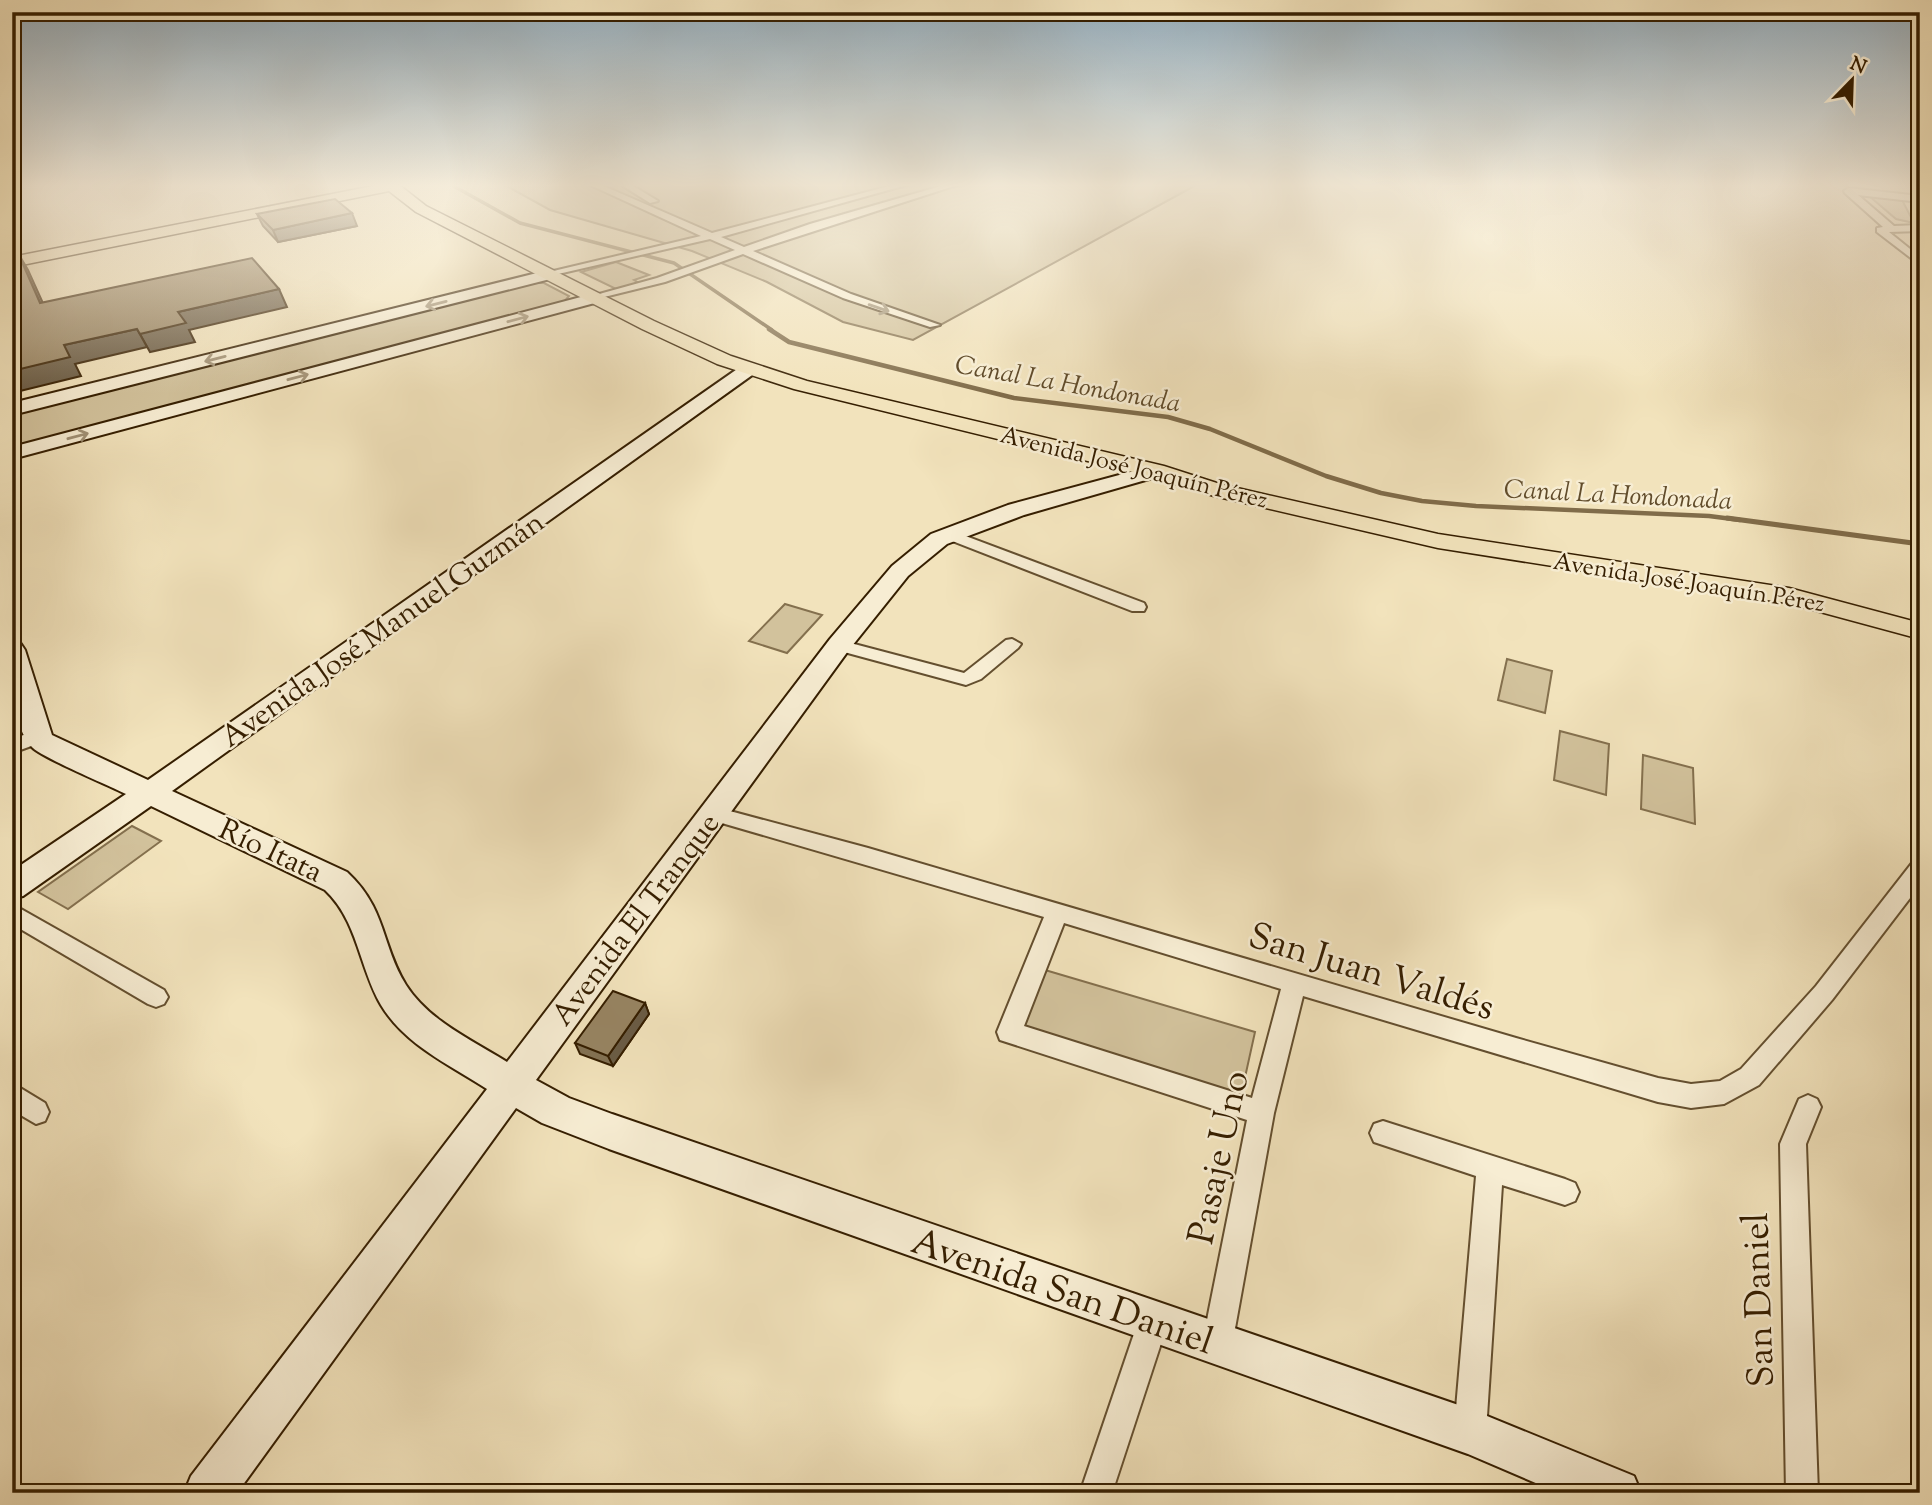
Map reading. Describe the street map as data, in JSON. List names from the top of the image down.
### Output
{
  "streets": {
    "main road": ["Avenida José Joaquín Pérez"],
    "street": [
      "Avenida José Manuel Guzmán",
      "Río Itata",
      "Avenida El Tranque",
      "San Juan Valdés",
      "Pasaje Uno",
      "Avenida San Daniel",
      "San Daniel"
    ]
  },
  "crossings": [
    ["Avenida José Joaquín Pérez", "Avenida José Manuel Guzmán"],
    ["Avenida José Joaquín Pérez", "Avenida El Tranque"],
    ["Avenida José Manuel Guzmán", "Río Itata"],
    ["Río Itata", "Avenida El Tranque"],
    ["Río Itata", "Avenida San Daniel"],
    ["Avenida El Tranque", "San Juan Valdés"],
    ["Avenida El Tranque", "Avenida San Daniel"],
    ["San Juan Valdés", "Pasaje Uno"],
    ["Pasaje Uno", "Avenida San Daniel"]
  ],
  "water": ["Canal La Hondonada"],
  "north": "top right"
}
